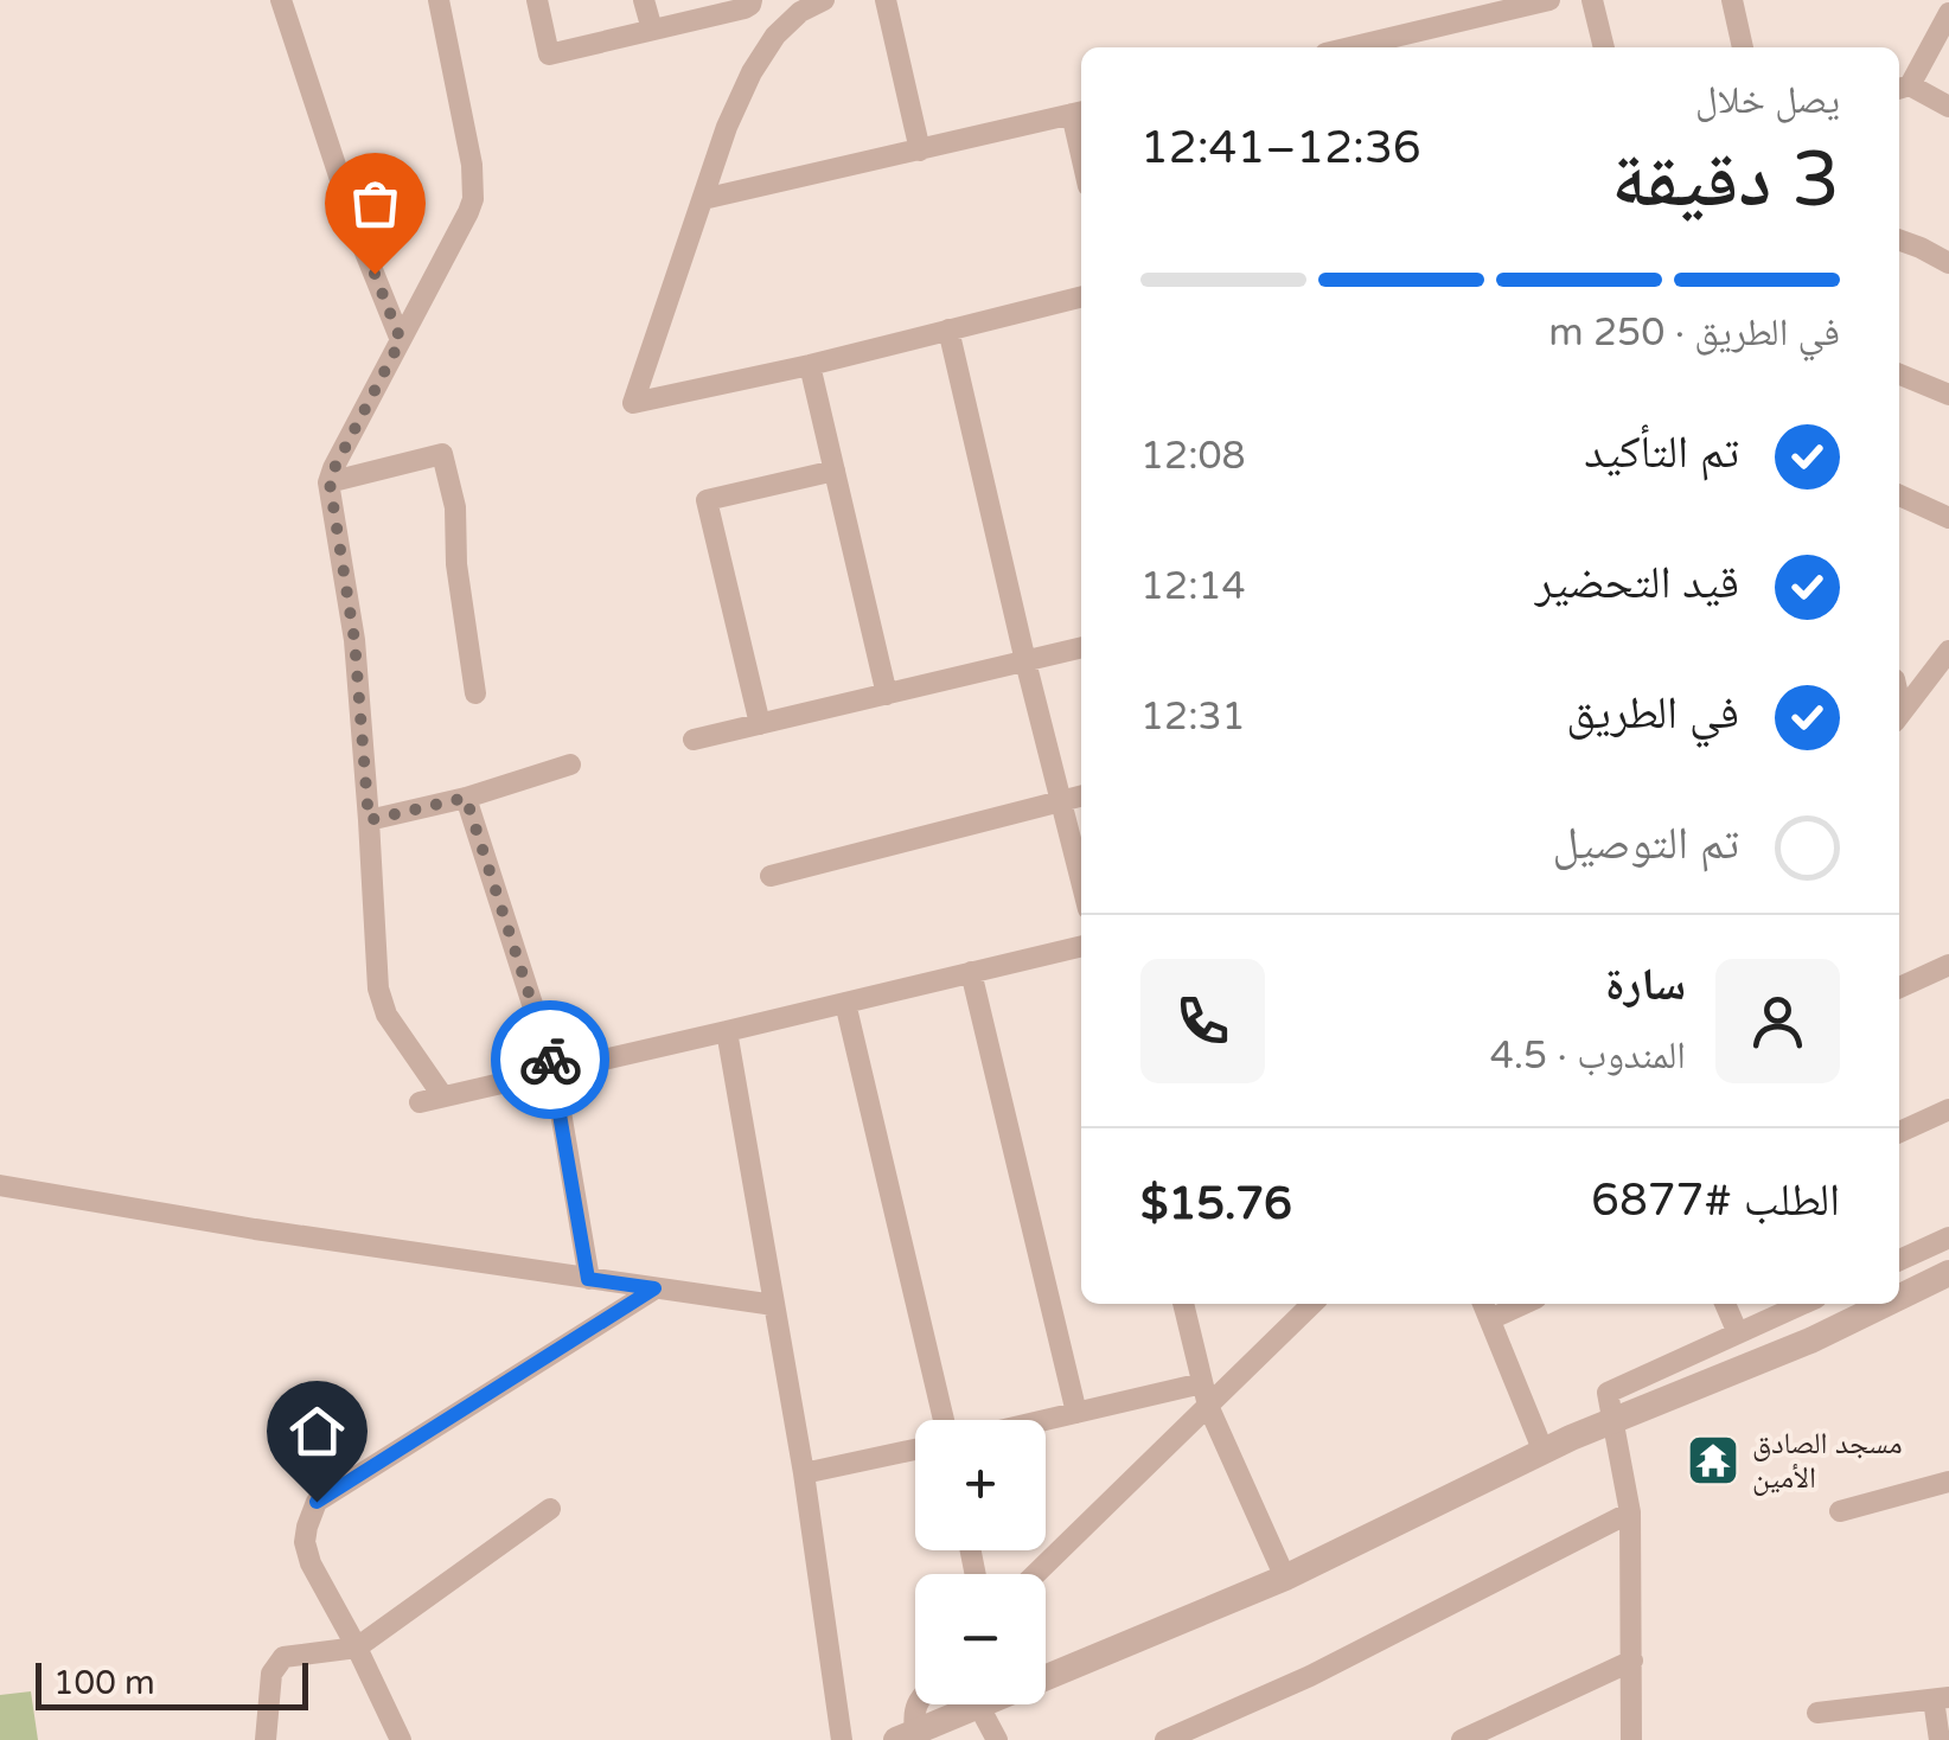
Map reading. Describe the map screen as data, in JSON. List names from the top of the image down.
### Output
{
  "places": {
    "temple": ["مسجد الصادق الأمين"]
  },
  "scale_bar": "100 m",
  "page": {
    "heading": ["3 دقيقة", "يصل خلال", "12:36–12:41"],
    "panel": [
      "سارة",
      "المندوب · 4.5",
      "الطلب #6877",
      "$15.76"
    ],
    "bar": "في الطريق · 250 m",
    "list": [
      ["تم التأكيد", "12:08"],
      ["قيد التحضير", "12:14"],
      ["في الطريق", "12:31"],
      "تم التوصيل"
    ],
    "map_buttons": ["+", "−"],
    "scale": "100 m"
  }
}
